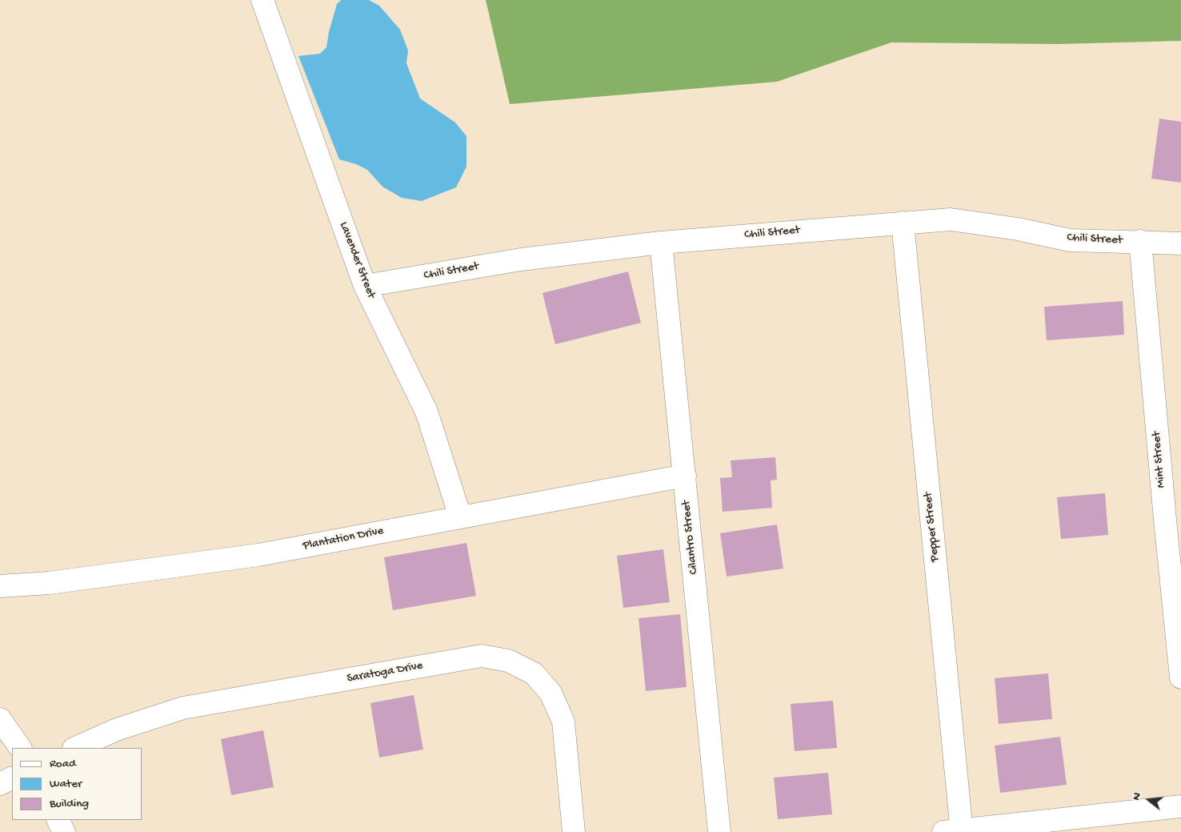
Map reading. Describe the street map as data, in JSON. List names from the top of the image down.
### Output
{
  "streets": {
    "street": [
      "Chili Street",
      "Lavender Street",
      "Mint Street",
      "Pepper Street",
      "Cilantro Street",
      "Plantation Drive",
      "Saratoga Drive"
    ]
  },
  "crossings": [
    ["Chili Street", "Lavender Street"],
    ["Chili Street", "Mint Street"],
    ["Chili Street", "Pepper Street"],
    ["Chili Street", "Cilantro Street"],
    ["Lavender Street", "Plantation Drive"],
    ["Cilantro Street", "Plantation Drive"]
  ],
  "legend": ["Road", "Water", "Building"],
  "north": "left"
}
